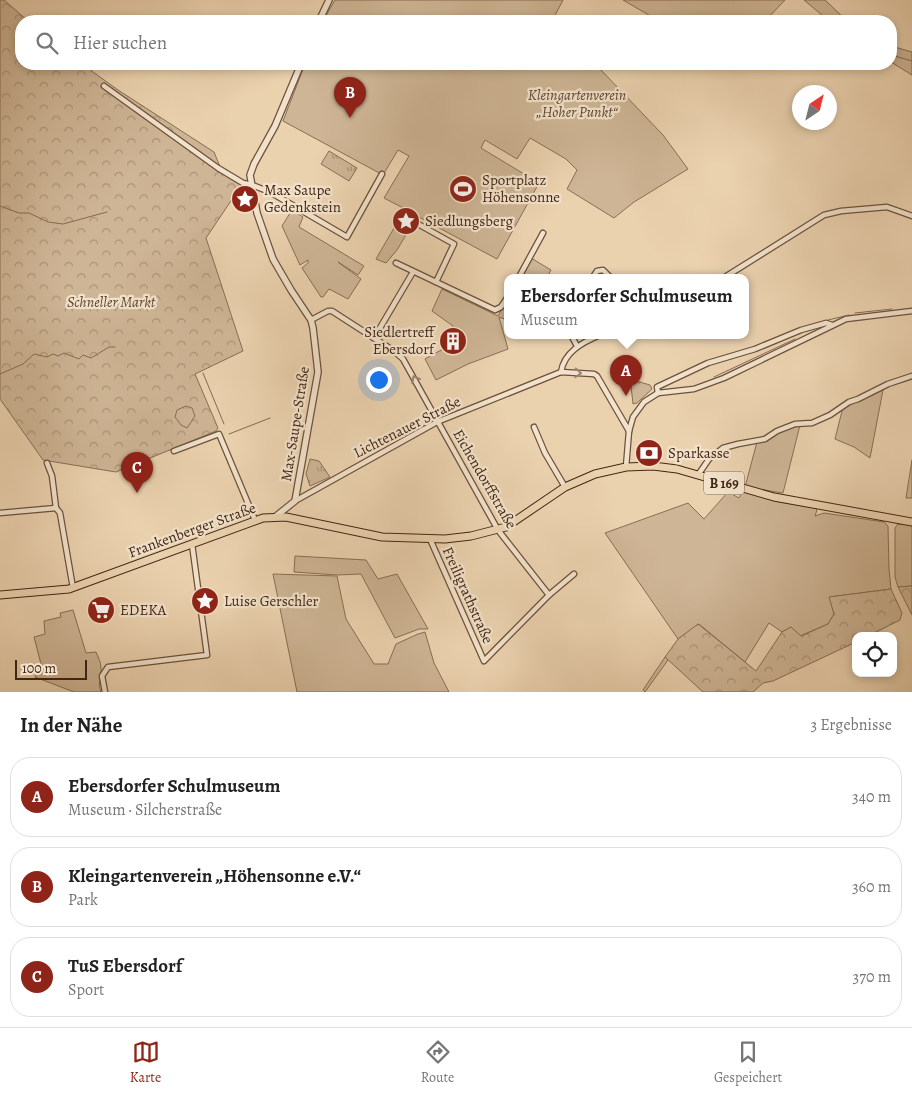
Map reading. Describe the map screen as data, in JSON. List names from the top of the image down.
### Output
{
  "streets": {
    "main road": ["B 169", "Frankenberger Straße"],
    "street": [
      "Max-Saupe-Straße",
      "Lichtenauer Straße",
      "Eichendorffstraße",
      "Freiligrathstraße"
    ]
  },
  "crossings": [
    ["Max-Saupe-Straße", "Lichtenauer Straße"],
    ["Max-Saupe-Straße", "Eichendorffstraße"],
    ["Lichtenauer Straße", "Eichendorffstraße"],
    ["Lichtenauer Straße", "Frankenberger Straße"],
    ["Eichendorffstraße", "Frankenberger Straße"],
    ["Eichendorffstraße", "Freiligrathstraße"],
    ["Frankenberger Straße", "Freiligrathstraße"]
  ],
  "parks": ["Kleingartenverein „Hoher Punkt“", "Schneller Markt"],
  "places": {
    "sports": ["Sportplatz Höhensonne"],
    "place": ["Max Saupe Gedenkstein", "Siedlungsberg", "Luise Gerschler"],
    "building": ["Siedlertreff Ebersdorf"],
    "bank": ["Sparkasse"],
    "supermarket": ["EDEKA"]
  },
  "scale_bar": "100 m",
  "north": "top right",
  "page": {
    "search": "Hier suchen",
    "pins": ["B", "A", "C"],
    "popup": ["Ebersdorfer Schulmuseum", "Museum"],
    "scale": "100 m",
    "heading": ["In der Nähe", "3 Ergebnisse"],
    "list": [
      {
        "mark": "A",
        "name": "Ebersdorfer Schulmuseum",
        "note": "Museum · Silcherstraße",
        "value": "340 m"
      },
      {
        "mark": "B",
        "name": "Kleingartenverein „Höhensonne e.V.“",
        "note": "Park",
        "value": "360 m"
      },
      {
        "mark": "C",
        "name": "TuS Ebersdorf",
        "note": "Sport",
        "value": "370 m"
      }
    ],
    "nav": ["Karte", "Route", "Gespeichert"]
  }
}
